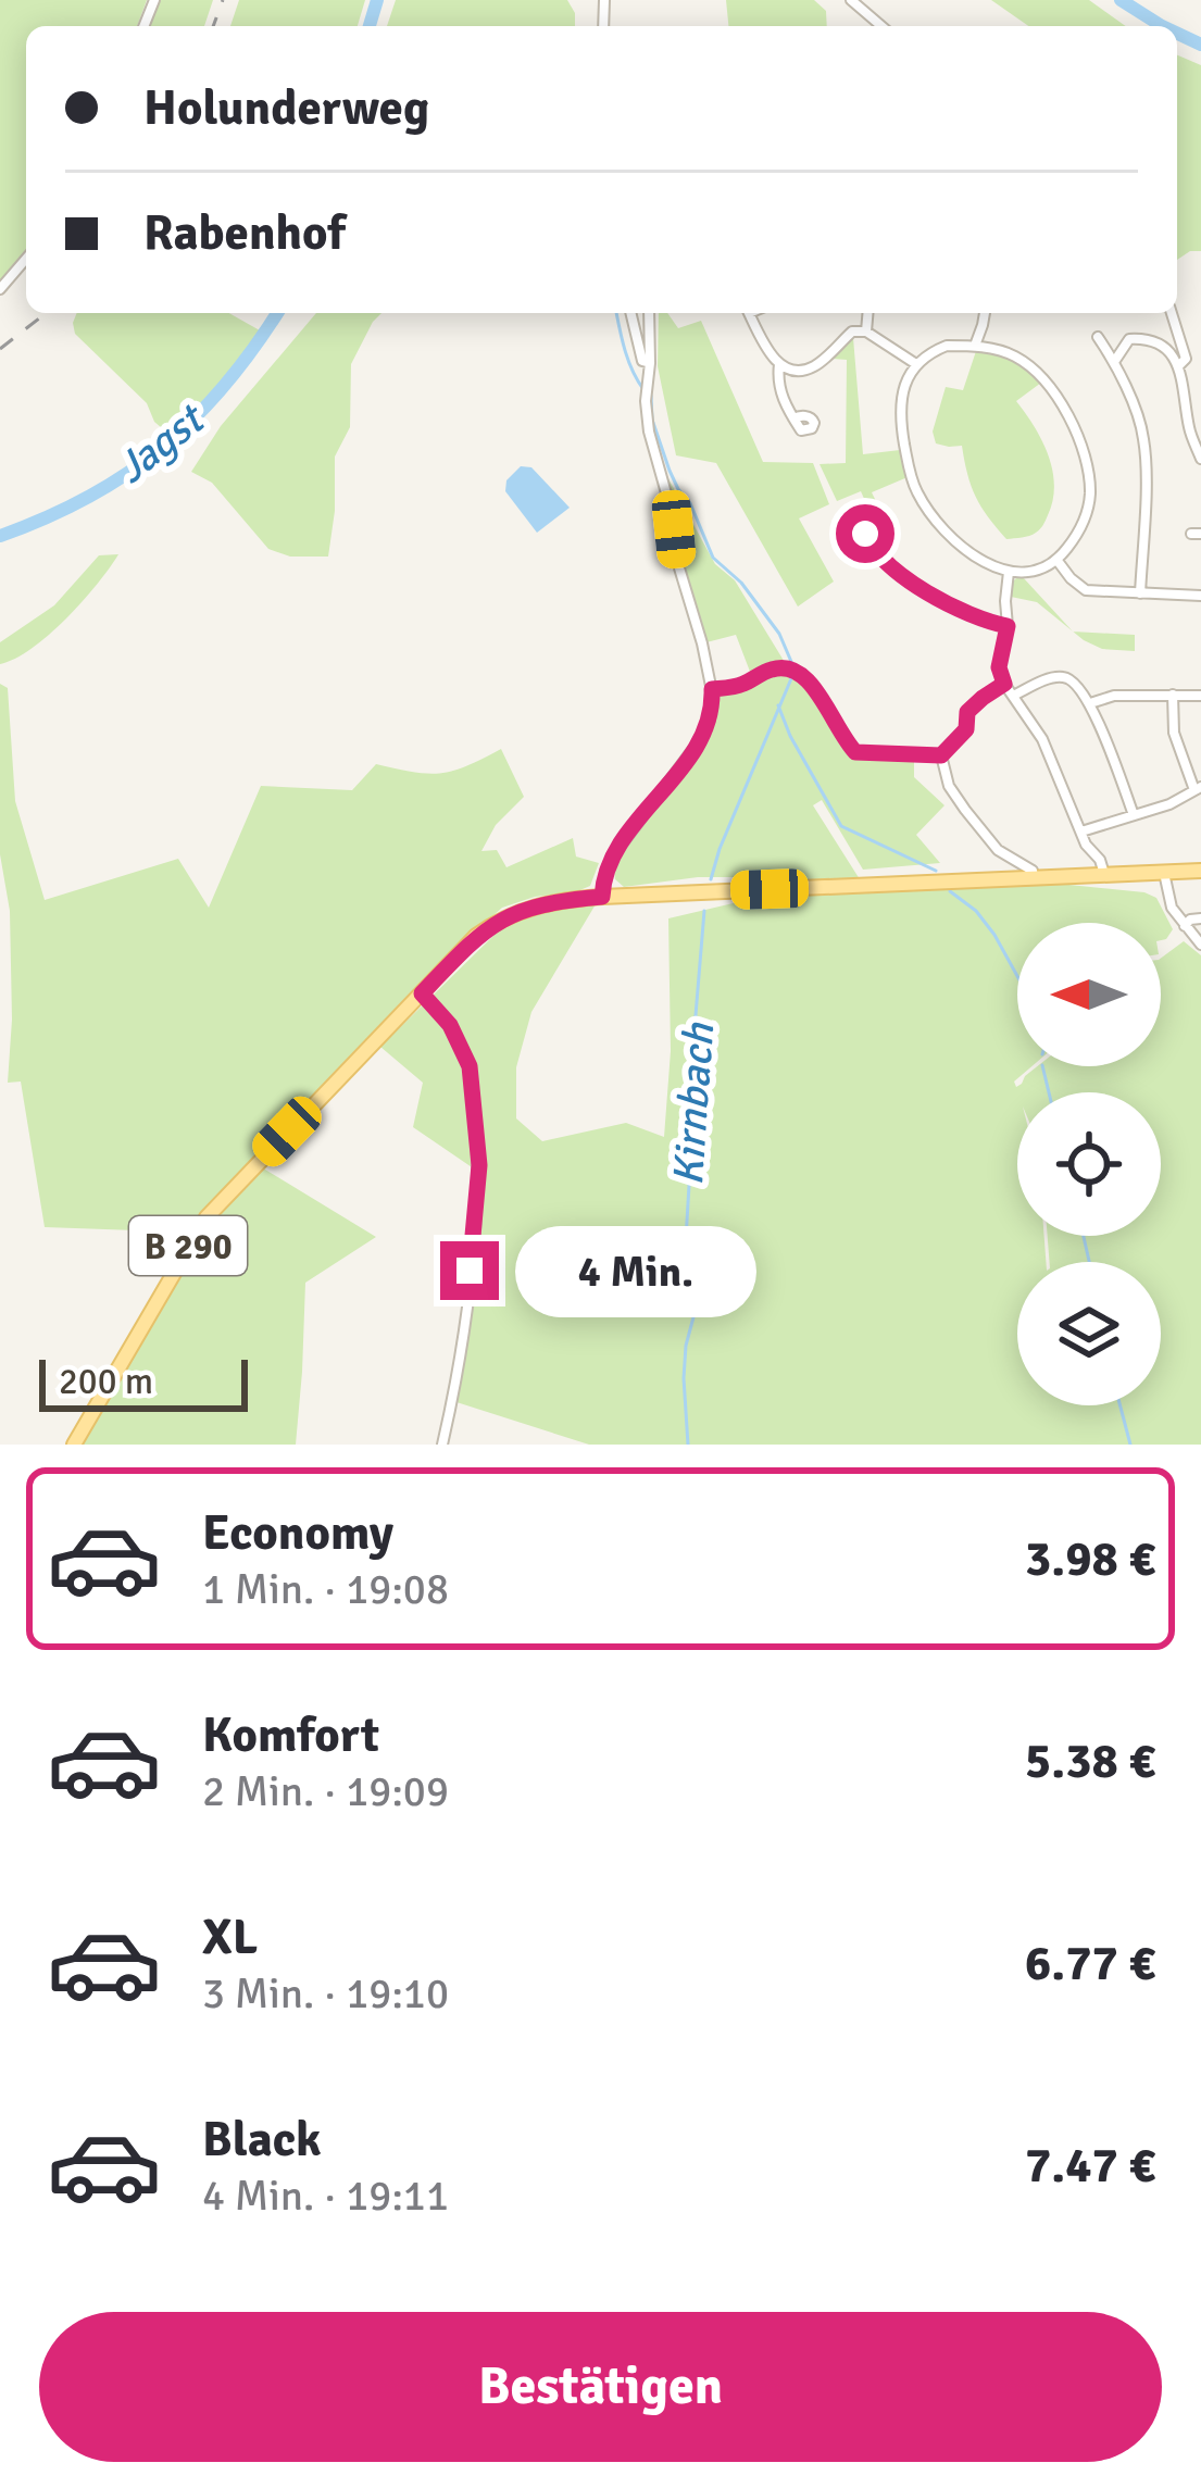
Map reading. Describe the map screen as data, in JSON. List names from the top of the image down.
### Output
{
  "streets": {
    "main road": ["B 290"]
  },
  "water": ["Jagst", "Kirnbach"],
  "scale_bar": "200 m",
  "north": "left",
  "page": {
    "banner": ["Holunderweg", "Rabenhof"],
    "bubble": "4 Min.",
    "scale": "200 m",
    "list": [
      {
        "name": "Economy",
        "note": "1 Min. · 19:08",
        "value": "3.98 €"
      },
      {
        "name": "Komfort",
        "note": "2 Min. · 19:09",
        "value": "5.38 €"
      },
      {
        "name": "XL",
        "note": "3 Min. · 19:10",
        "value": "6.77 €"
      },
      {
        "name": "Black",
        "note": "4 Min. · 19:11",
        "value": "7.47 €"
      }
    ],
    "buttons": "Bestätigen"
  }
}
